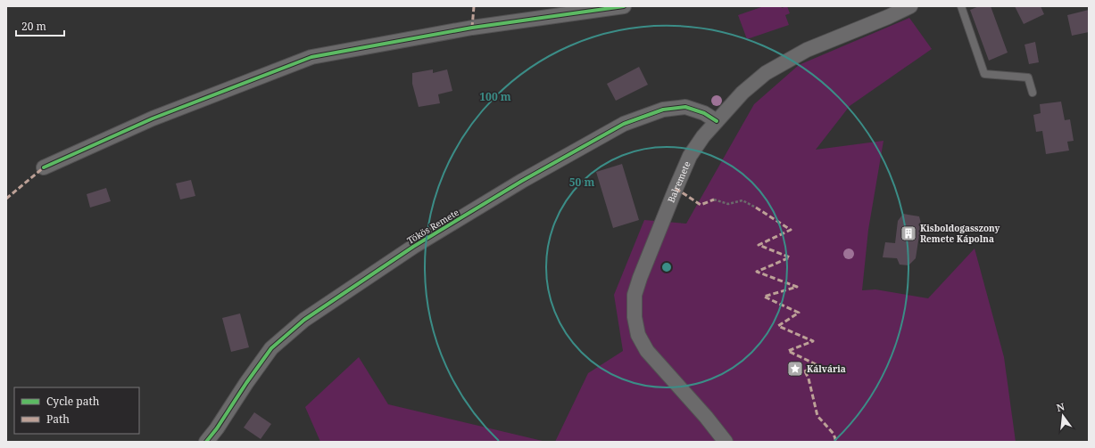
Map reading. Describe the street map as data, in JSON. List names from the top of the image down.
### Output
{
  "streets": {
    "street": ["Balremete", "Tökös Remete"]
  },
  "crossings": [
    ["Balremete", "Tökös Remete"]
  ],
  "places": {
    "building": ["Kisboldogasszony Remete Kápolna"],
    "place": ["Kálvária"]
  },
  "legend": ["Cycle path", "Path"],
  "scale_bar": "20 m",
  "north": "top",
  "rings": ["100 m", "50 m"]
}
